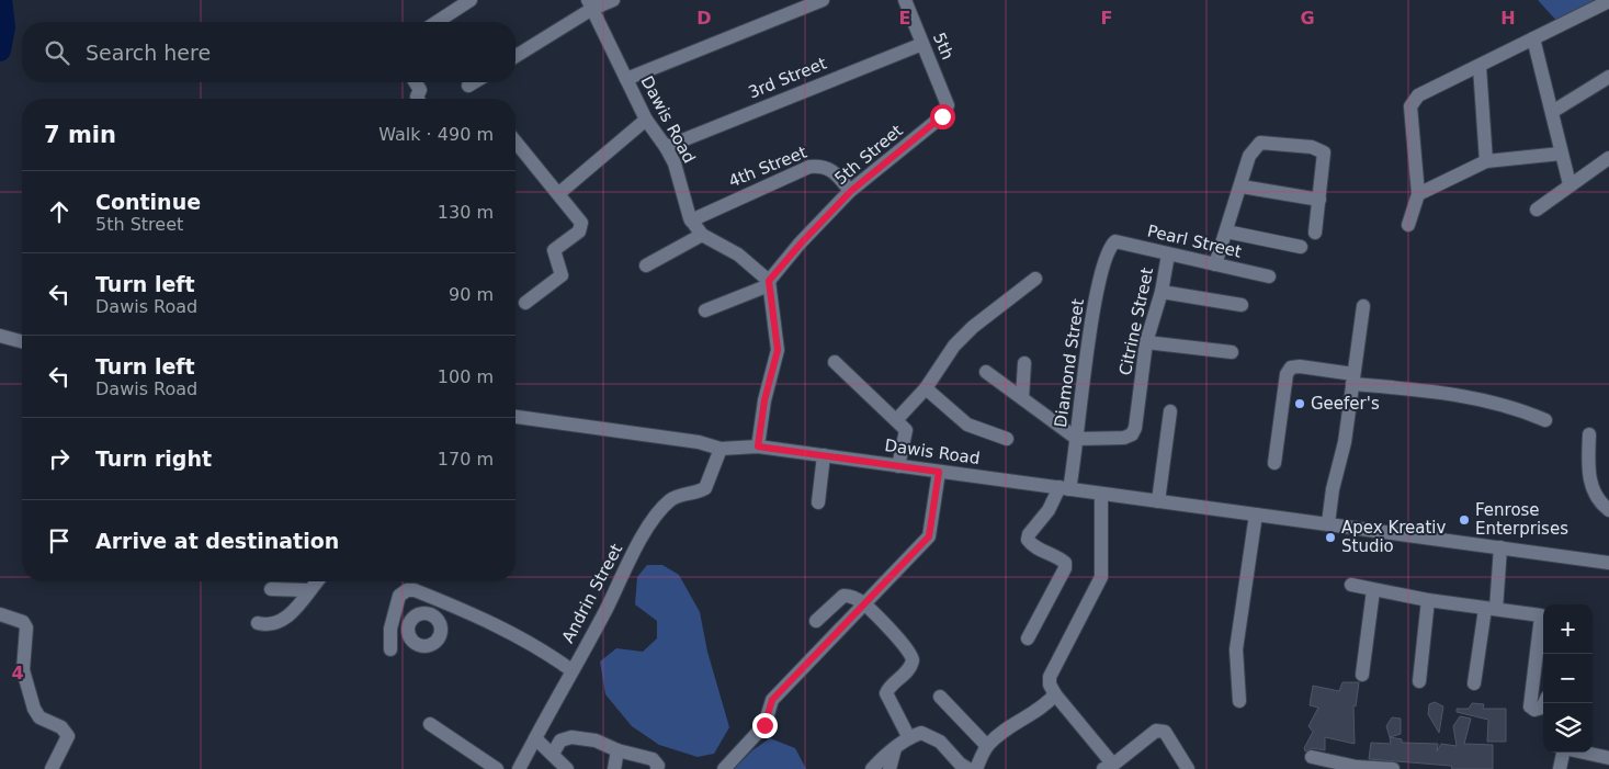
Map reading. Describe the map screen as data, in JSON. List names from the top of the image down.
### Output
{
  "streets": {
    "street": [
      "5th",
      "3rd Street",
      "Dawis Road",
      "5th Street",
      "4th Street",
      "Pearl Street",
      "Citrine Street",
      "Diamond Street",
      "Andrin Street"
    ]
  },
  "crossings": [
    ["5th", "3rd Street"],
    ["5th", "5th Street"],
    ["3rd Street", "Dawis Road"],
    ["Dawis Road", "5th Street"],
    ["Dawis Road", "4th Street"],
    ["Dawis Road", "Diamond Street"],
    ["Dawis Road", "Andrin Street"],
    ["5th Street", "4th Street"],
    ["Pearl Street", "Citrine Street"],
    ["Pearl Street", "Diamond Street"],
    ["Citrine Street", "Diamond Street"]
  ],
  "places": ["Geefer's", "Fenrose Enterprises", "Apex Kreativ Studio"],
  "page": {
    "search": "Search here",
    "heading": ["7 min", "Walk · 490 m"],
    "list": [
      ["Continue", "5th Street", "130 m"],
      ["Turn left", "Dawis Road", "90 m"],
      ["Turn left", "Dawis Road", "100 m"],
      ["Turn right", "170 m"],
      "Arrive at destination"
    ],
    "map_buttons": ["+", "−"]
  },
  "grid": {
    "columns": [
      "D",
      "E",
      "F",
      "G",
      "H"
    ],
    "rows": ["4"]
  }
}
